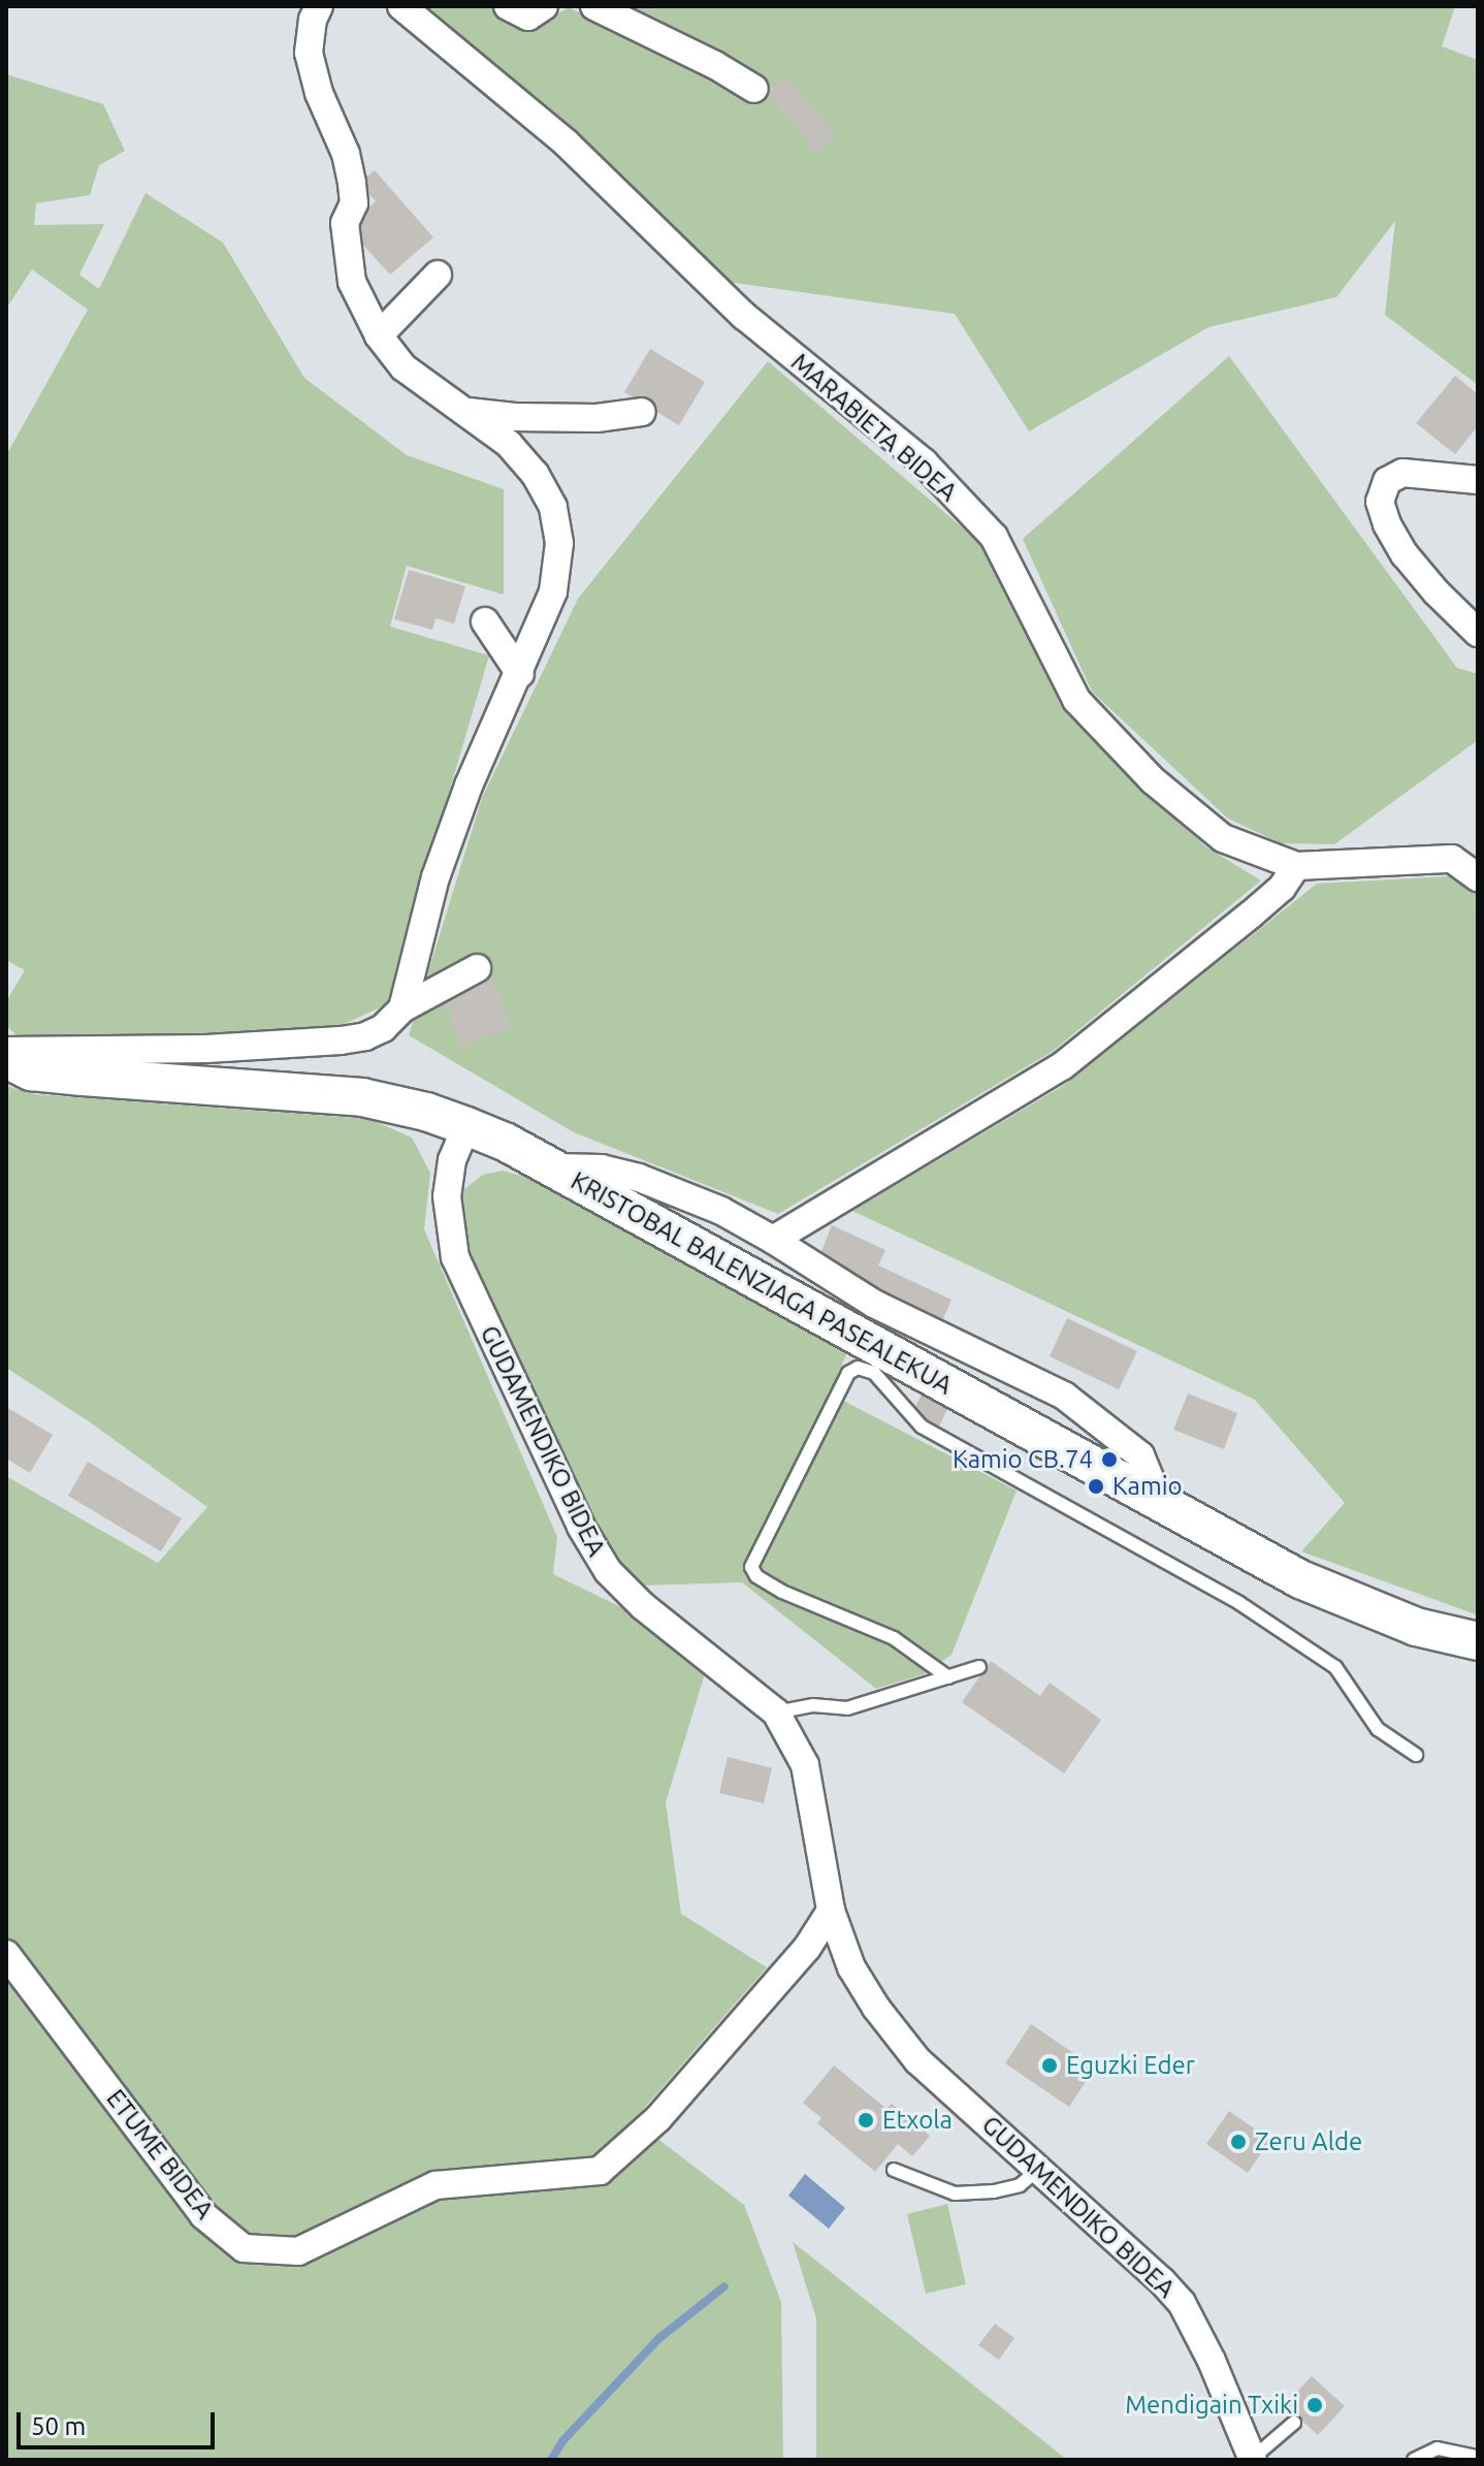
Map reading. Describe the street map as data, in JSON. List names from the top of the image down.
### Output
{
  "streets": {
    "street": [
      "MARABIETA BIDEA",
      "KRISTOBAL BALENZIAGA PASEALEKUA",
      "GUDAMENDIKO BIDEA",
      "ETUME BIDEA"
    ]
  },
  "crossings": [
    ["KRISTOBAL BALENZIAGA PASEALEKUA", "GUDAMENDIKO BIDEA"],
    ["GUDAMENDIKO BIDEA", "ETUME BIDEA"]
  ],
  "places": [
    "Kamio CB.74",
    "Kamio",
    "Eguzki Eder",
    "Etxola",
    "Zeru Alde",
    "Mendigain Txiki"
  ],
  "scale_bar": "50 m"
}
